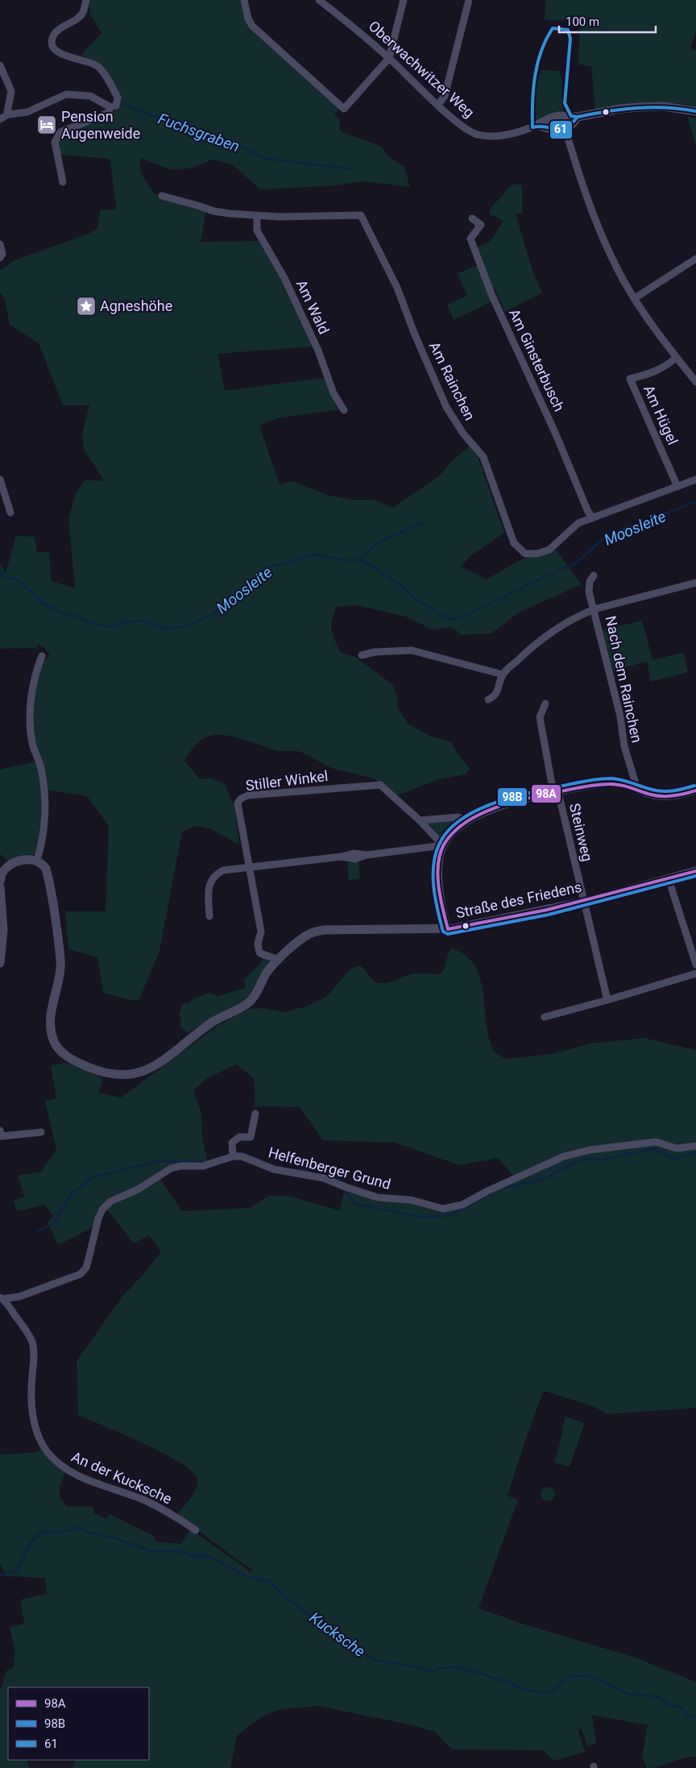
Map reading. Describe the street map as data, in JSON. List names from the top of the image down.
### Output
{
  "streets": {
    "street": [
      "Oberwachwitzer Weg",
      "Am Wald",
      "Am Ginsterbusch",
      "Am Rainchen",
      "Am Hügel",
      "Nach dem Rainchen",
      "Stiller Winkel",
      "Steinweg",
      "Straße des Friedens",
      "Helfenberger Grund",
      "An der Kucksche"
    ]
  },
  "crossings": [
    ["Am Wald", "Am Rainchen"],
    ["Am Ginsterbusch", "Am Rainchen"],
    ["Steinweg", "Straße des Friedens"],
    ["Helfenberger Grund", "An der Kucksche"]
  ],
  "water": ["Fuchsgraben", "Moosleite", "Kucksche"],
  "places": {
    "hotel": ["Pension Augenweide"],
    "place": ["Agneshöhe"]
  },
  "lines": ["transit line 61", "transit line 98B", "transit line 98A"],
  "legend": ["98A", "98B", "61"],
  "scale_bar": "100 m"
}
